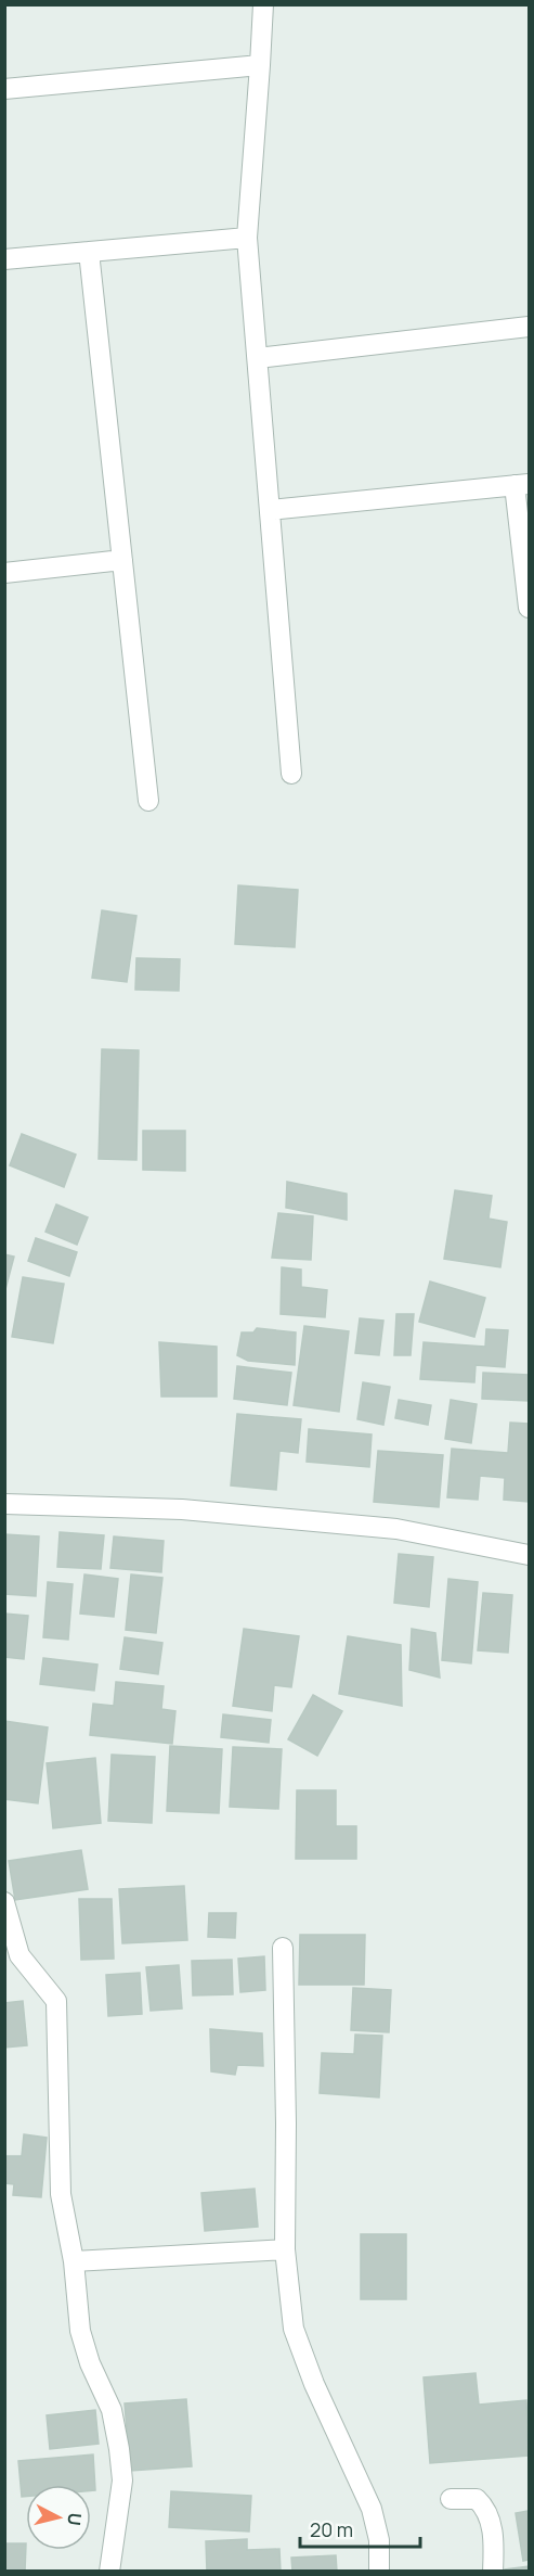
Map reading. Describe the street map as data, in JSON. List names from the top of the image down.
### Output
{
  "scale_bar": "20 m",
  "north": "right"
}
